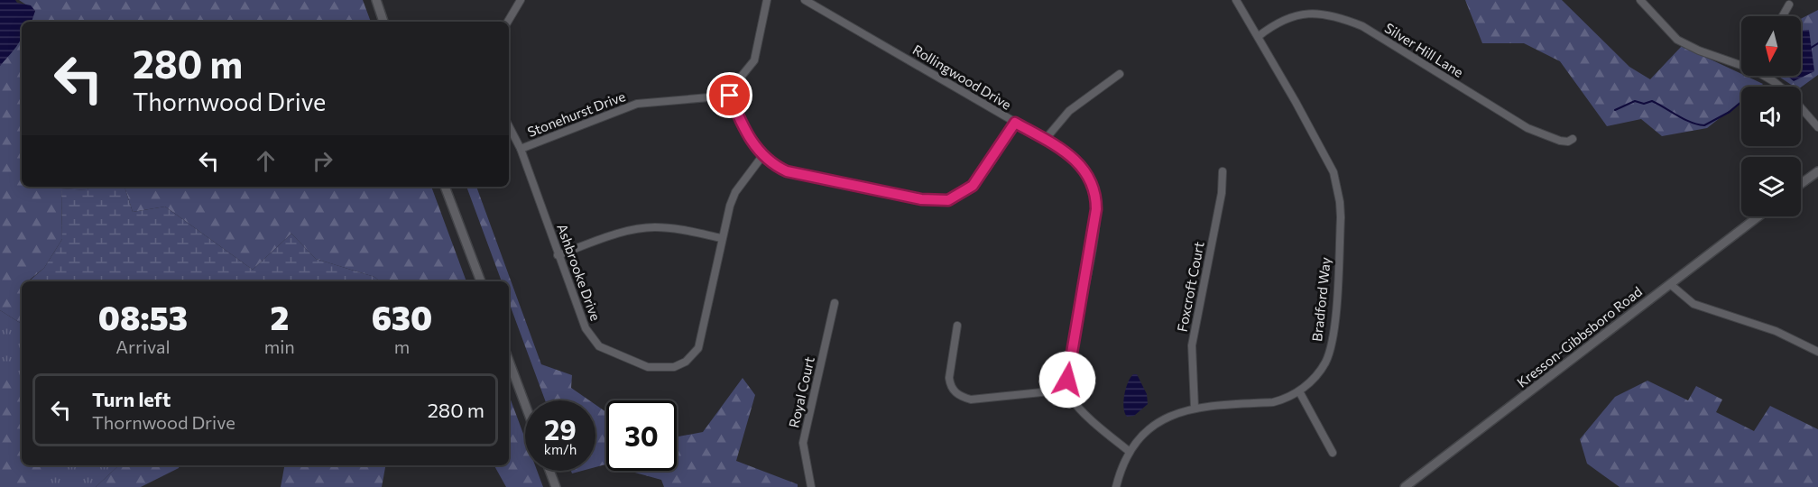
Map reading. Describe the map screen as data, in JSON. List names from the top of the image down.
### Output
{
  "streets": {
    "street": [
      "Silver Hill Lane",
      "Rollingwood Drive",
      "Stonehurst Drive",
      "Ashbrooke Drive",
      "Foxcroft Court",
      "Bradford Way",
      "Kresson-Gibbsboro Road",
      "Royal Court"
    ]
  },
  "crossings": [
    ["Silver Hill Lane", "Bradford Way"],
    ["Stonehurst Drive", "Ashbrooke Drive"],
    ["Foxcroft Court", "Bradford Way"]
  ],
  "north": "bottom",
  "page": {
    "turn": ["280 m", "Thornwood Drive"],
    "eta": [
      "08:53",
      "Arrival",
      "2",
      "min",
      "630",
      "m"
    ],
    "list": [
      {
        "name": "Turn left",
        "note": "Thornwood Drive",
        "value": "280 m"
      }
    ],
    "speed": "29 km/h",
    "limit": "30"
  }
}
